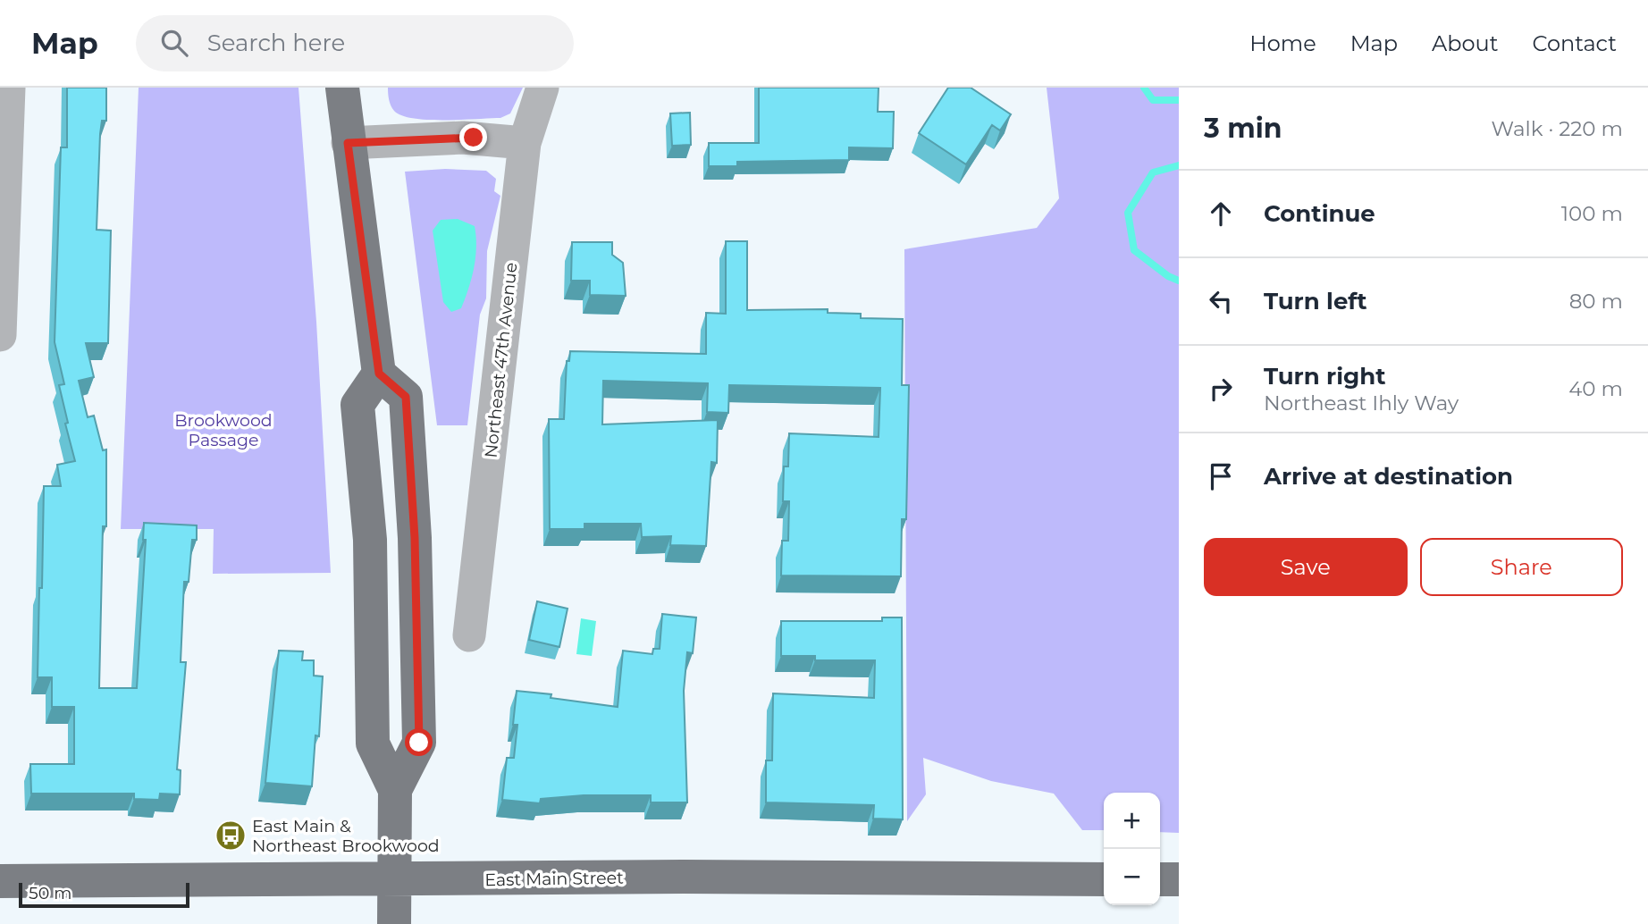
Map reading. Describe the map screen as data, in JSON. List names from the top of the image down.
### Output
{
  "streets": {
    "main road": ["East Main Street"],
    "street": ["Northeast 47th Avenue"]
  },
  "parks": ["Brookwood Passage"],
  "places": {
    "bus stop": ["East Main & Northeast Brookwood"]
  },
  "scale_bar": "50 m",
  "page": {
    "header": "Map",
    "search": "Search here",
    "nav": [
      "Home",
      "Map",
      "About",
      "Contact"
    ],
    "heading": ["3 min", "Walk · 220 m"],
    "list": [
      ["Continue", "100 m"],
      ["Turn left", "80 m"],
      ["Turn right", "Northeast Ihly Way", "40 m"],
      "Arrive at destination"
    ],
    "buttons": ["Save", "Share"],
    "map_buttons": ["+", "−"],
    "scale": "50 m"
  }
}
